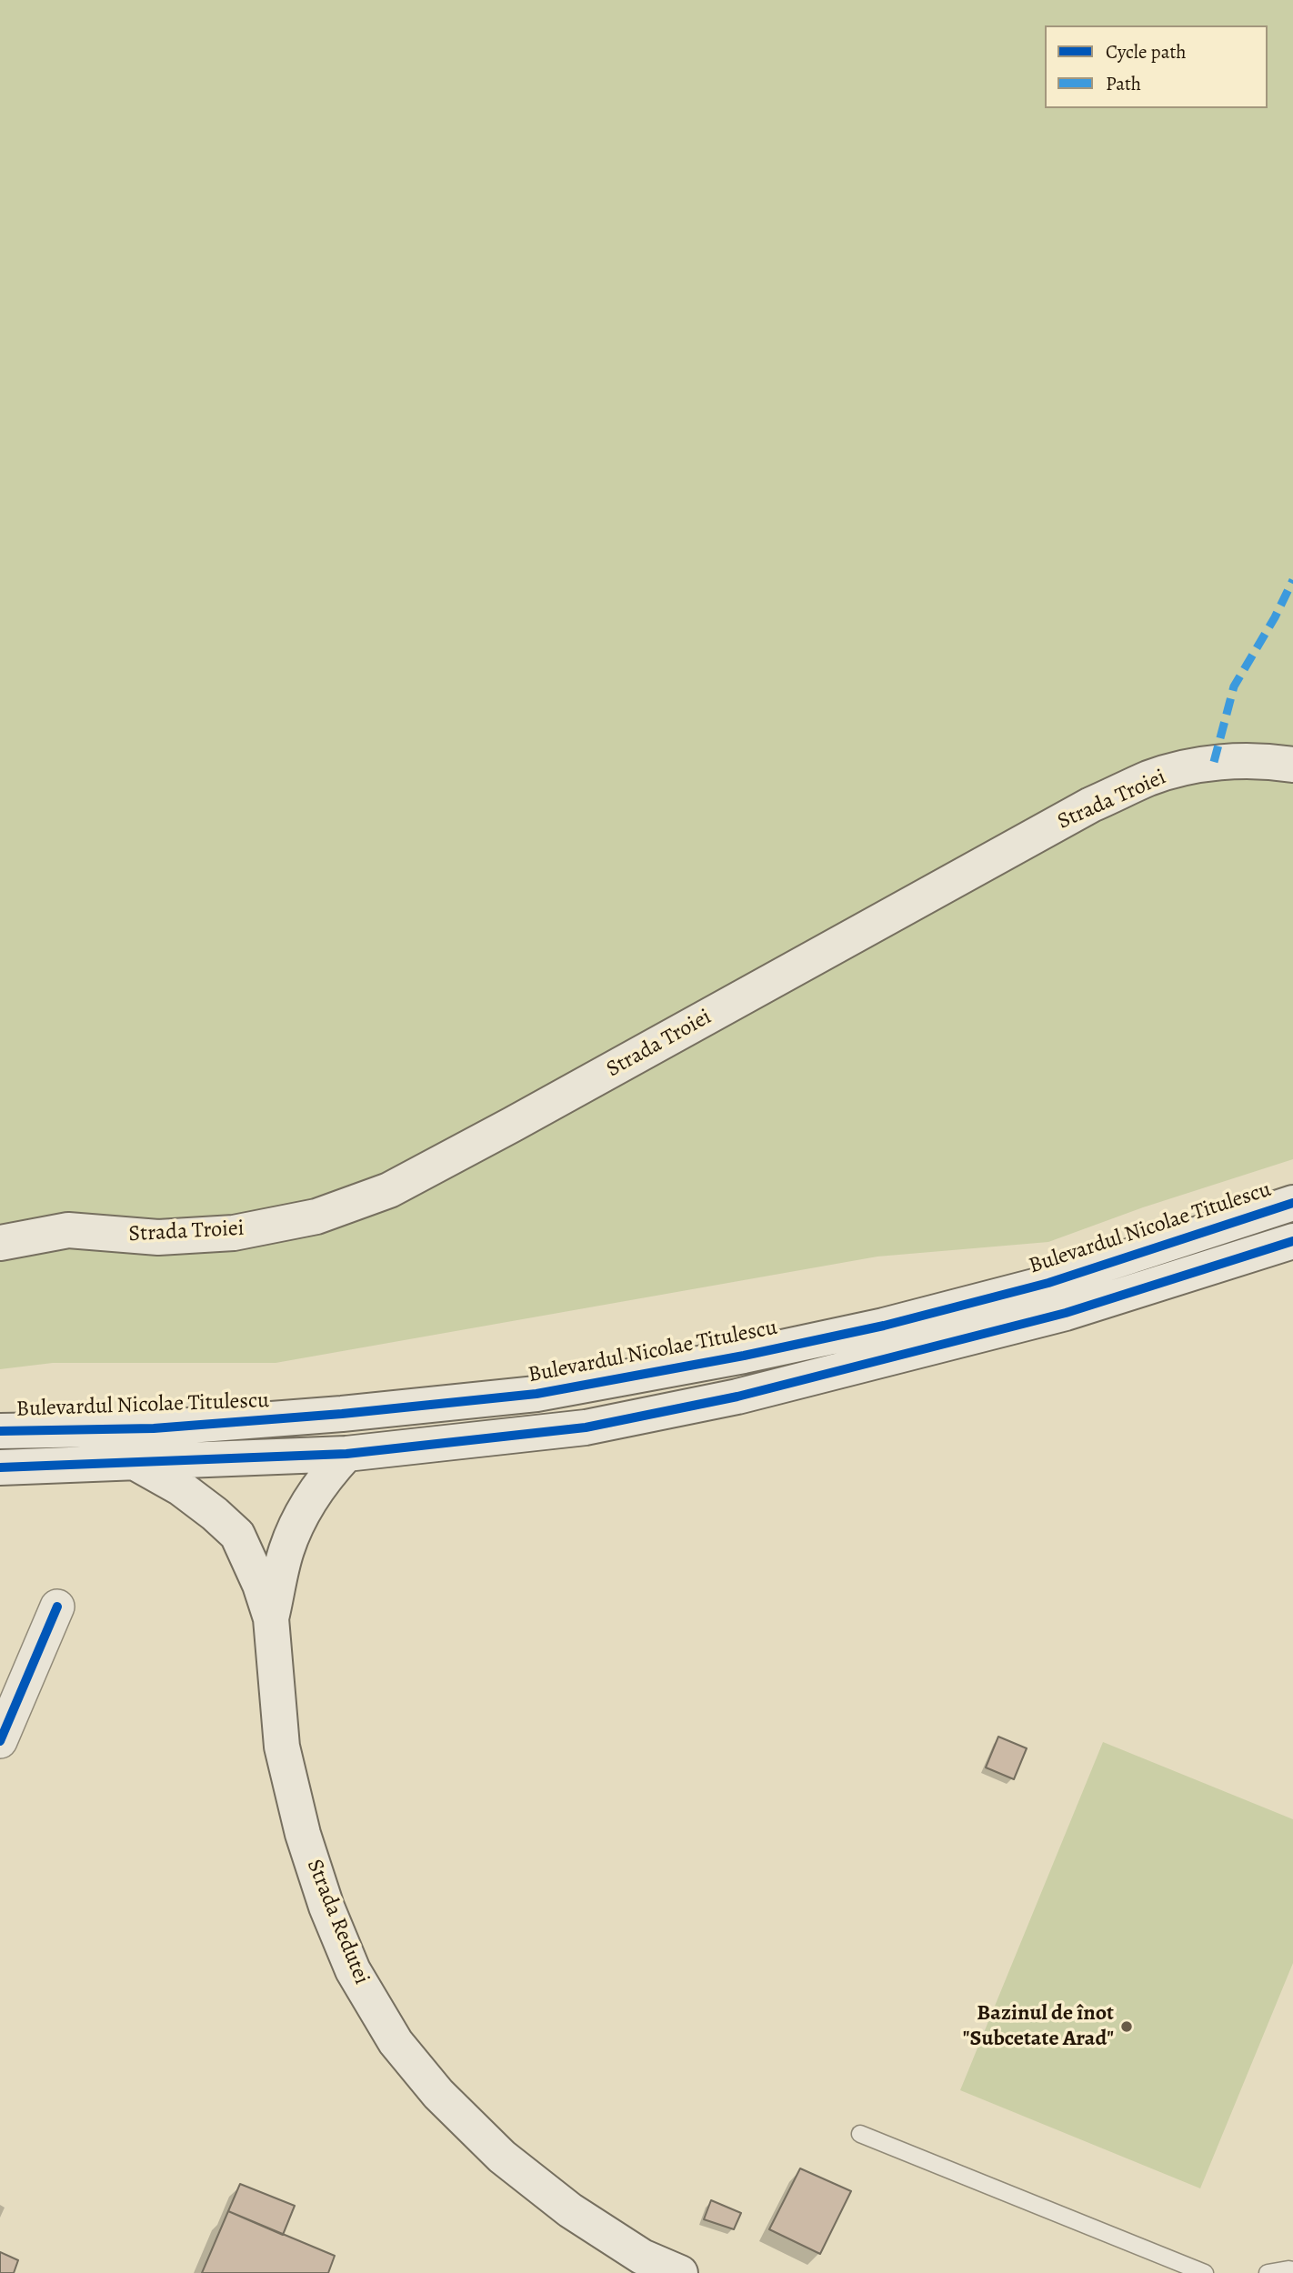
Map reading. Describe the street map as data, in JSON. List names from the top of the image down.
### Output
{
  "streets": {
    "main road": ["Strada Troiei", "Bulevardul Nicolae Titulescu", "Strada Redutei"]
  },
  "places": ["Bazinul de înot \"Subcetate Arad\""],
  "legend": ["Cycle path", "Path"]
}
